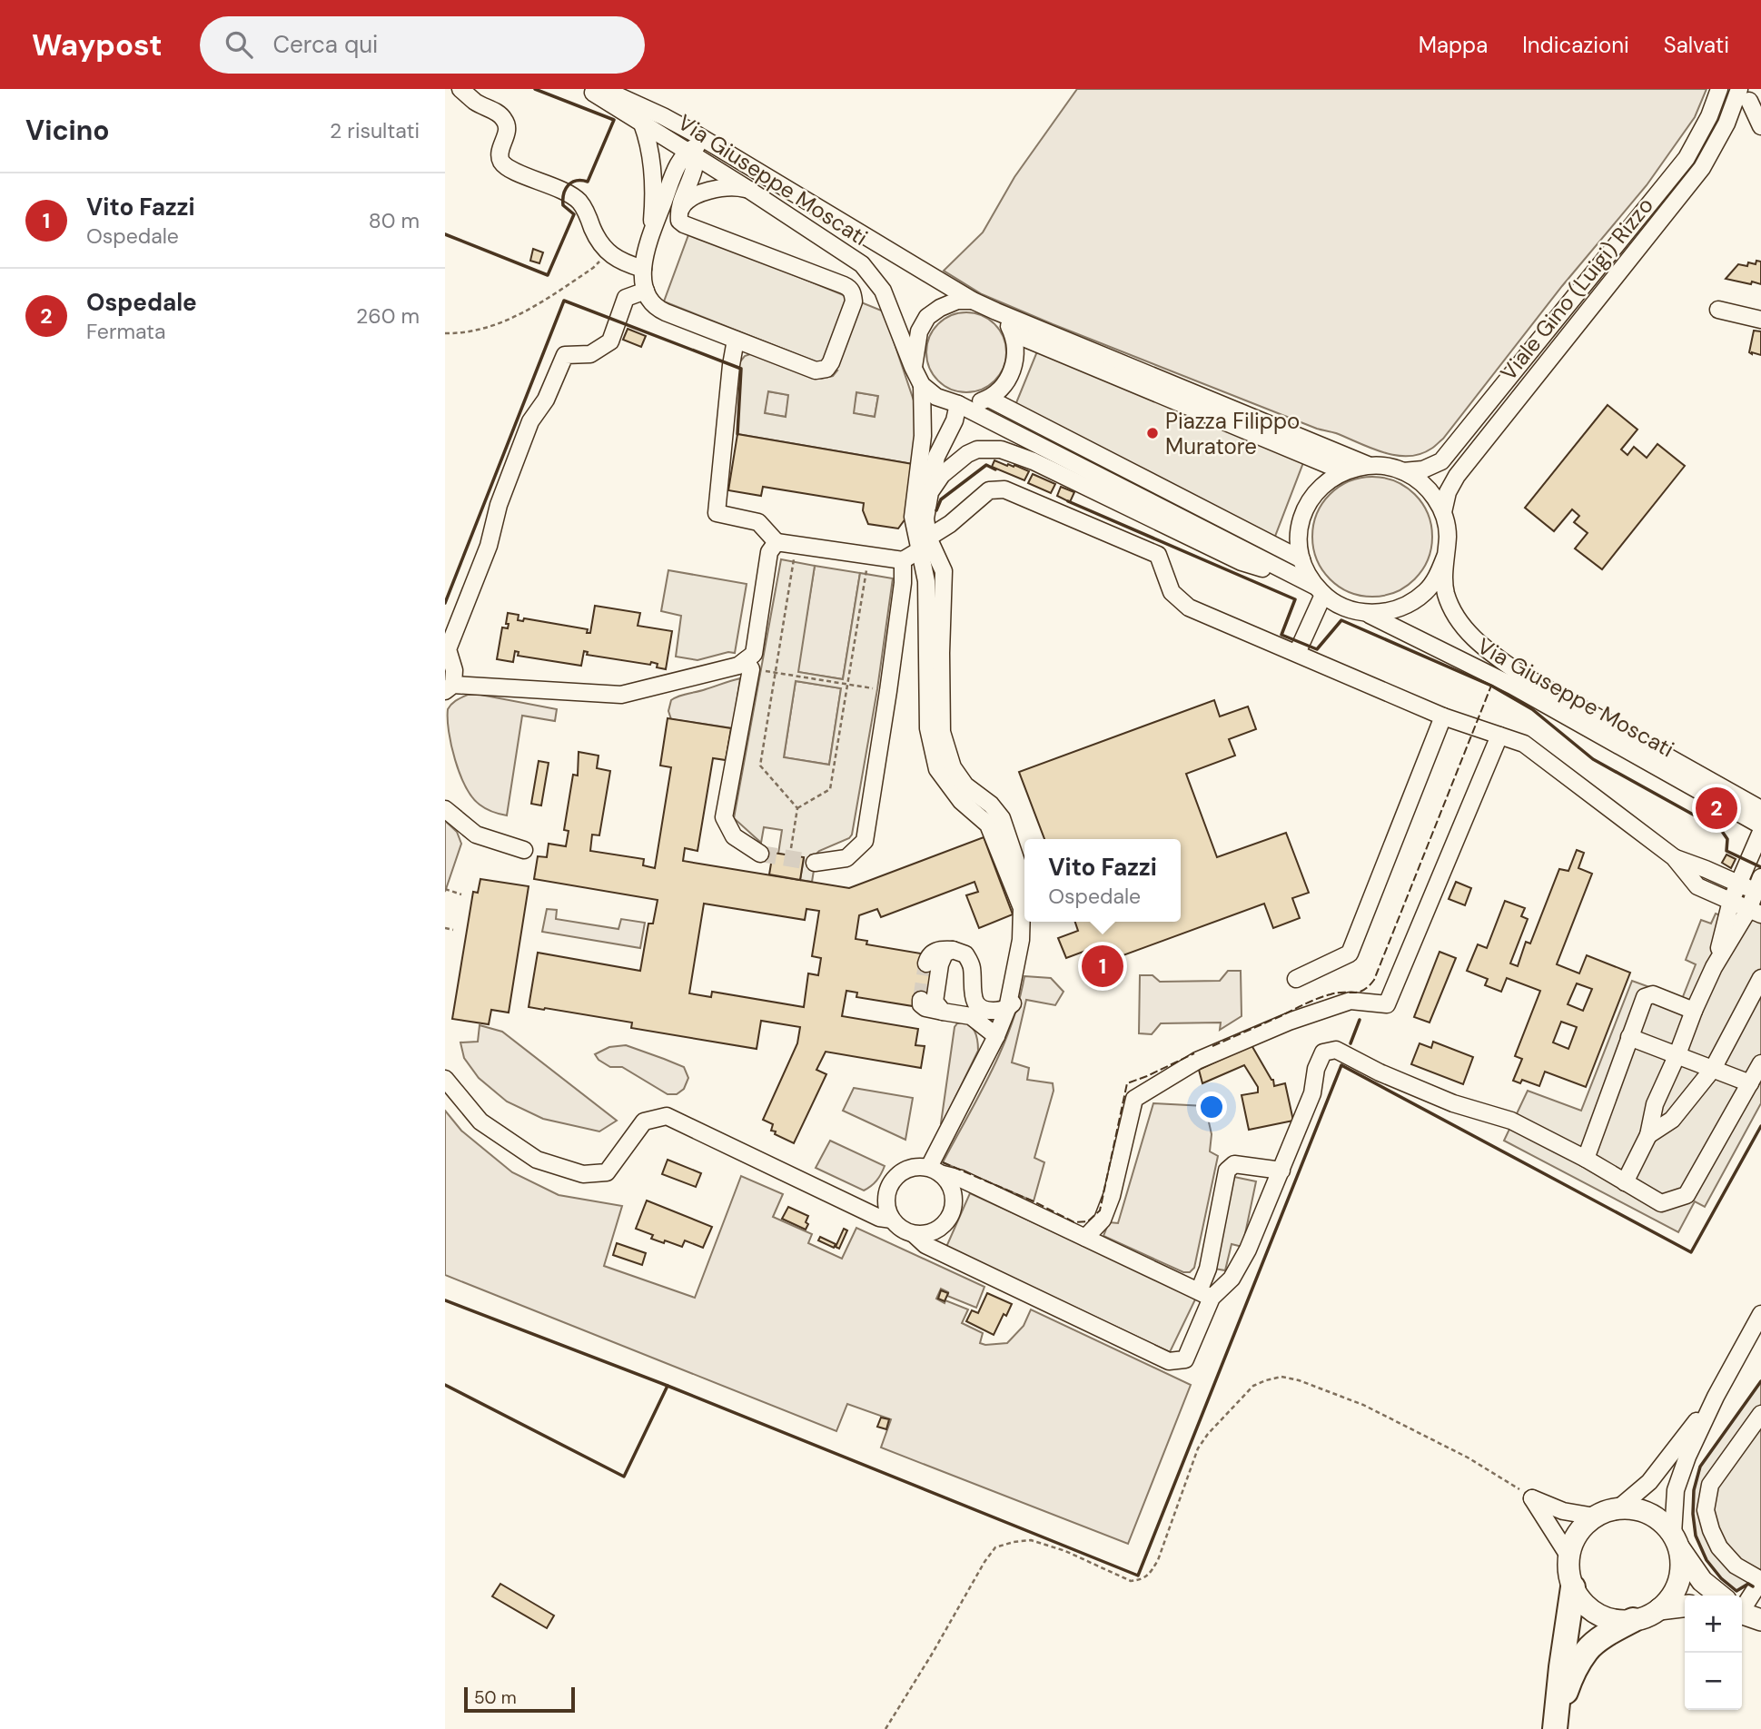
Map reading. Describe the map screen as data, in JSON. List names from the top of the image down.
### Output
{
  "streets": {
    "street": ["Via Giuseppe Moscati", "Viale Gino (Luigi) Rizzo"]
  },
  "crossings": [
    ["Via Giuseppe Moscati", "Viale Gino (Luigi) Rizzo"]
  ],
  "places": ["Piazza Filippo Muratore"],
  "scale_bar": "50 m",
  "page": {
    "header": "Waypost",
    "search": "Cerca qui",
    "nav": ["Mappa", "Indicazioni", "Salvati"],
    "heading": ["Vicino", "2 risultati"],
    "list": [
      {
        "mark": "1",
        "name": "Vito Fazzi",
        "note": "Ospedale",
        "value": "80 m"
      },
      {
        "mark": "2",
        "name": "Ospedale",
        "note": "Fermata",
        "value": "260 m"
      }
    ],
    "pins": ["2", "1"],
    "popup": ["Vito Fazzi", "Ospedale"],
    "map_buttons": ["+", "−"],
    "scale": "50 m"
  }
}
